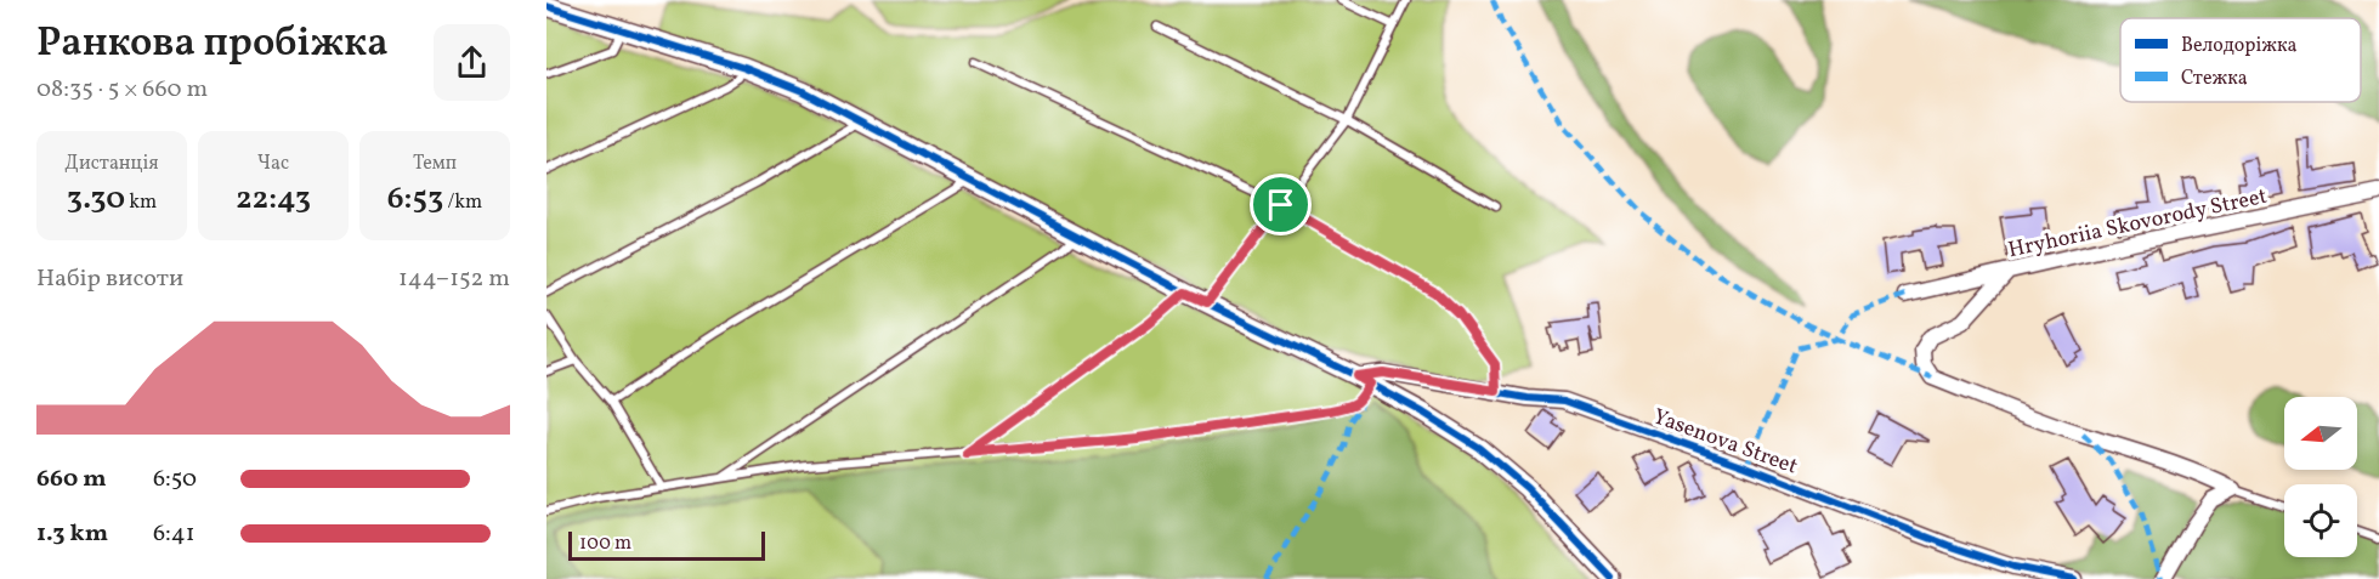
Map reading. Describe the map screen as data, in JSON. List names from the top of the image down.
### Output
{
  "streets": {
    "street": ["Hryhoriia Skovorody Street", "Yasenova Street"]
  },
  "legend": ["Велодоріжка", "Стежка"],
  "scale_bar": "100 m",
  "north": "left",
  "page": {
    "heading": ["Ранкова пробіжка", "08:35 · 5 × 660 m"],
    "stats": [
      ["Дистанція", "3.30 km"],
      ["Час", "22:43"],
      ["Темп", "6:53 /km"]
    ],
    "chart": ["Набір висоти", "144–152 m"],
    "list": [
      {
        "name": "660 m",
        "note": "6:50"
      },
      {
        "name": "1.3 km",
        "note": "6:41"
      }
    ],
    "scale": "100 m"
  }
}
